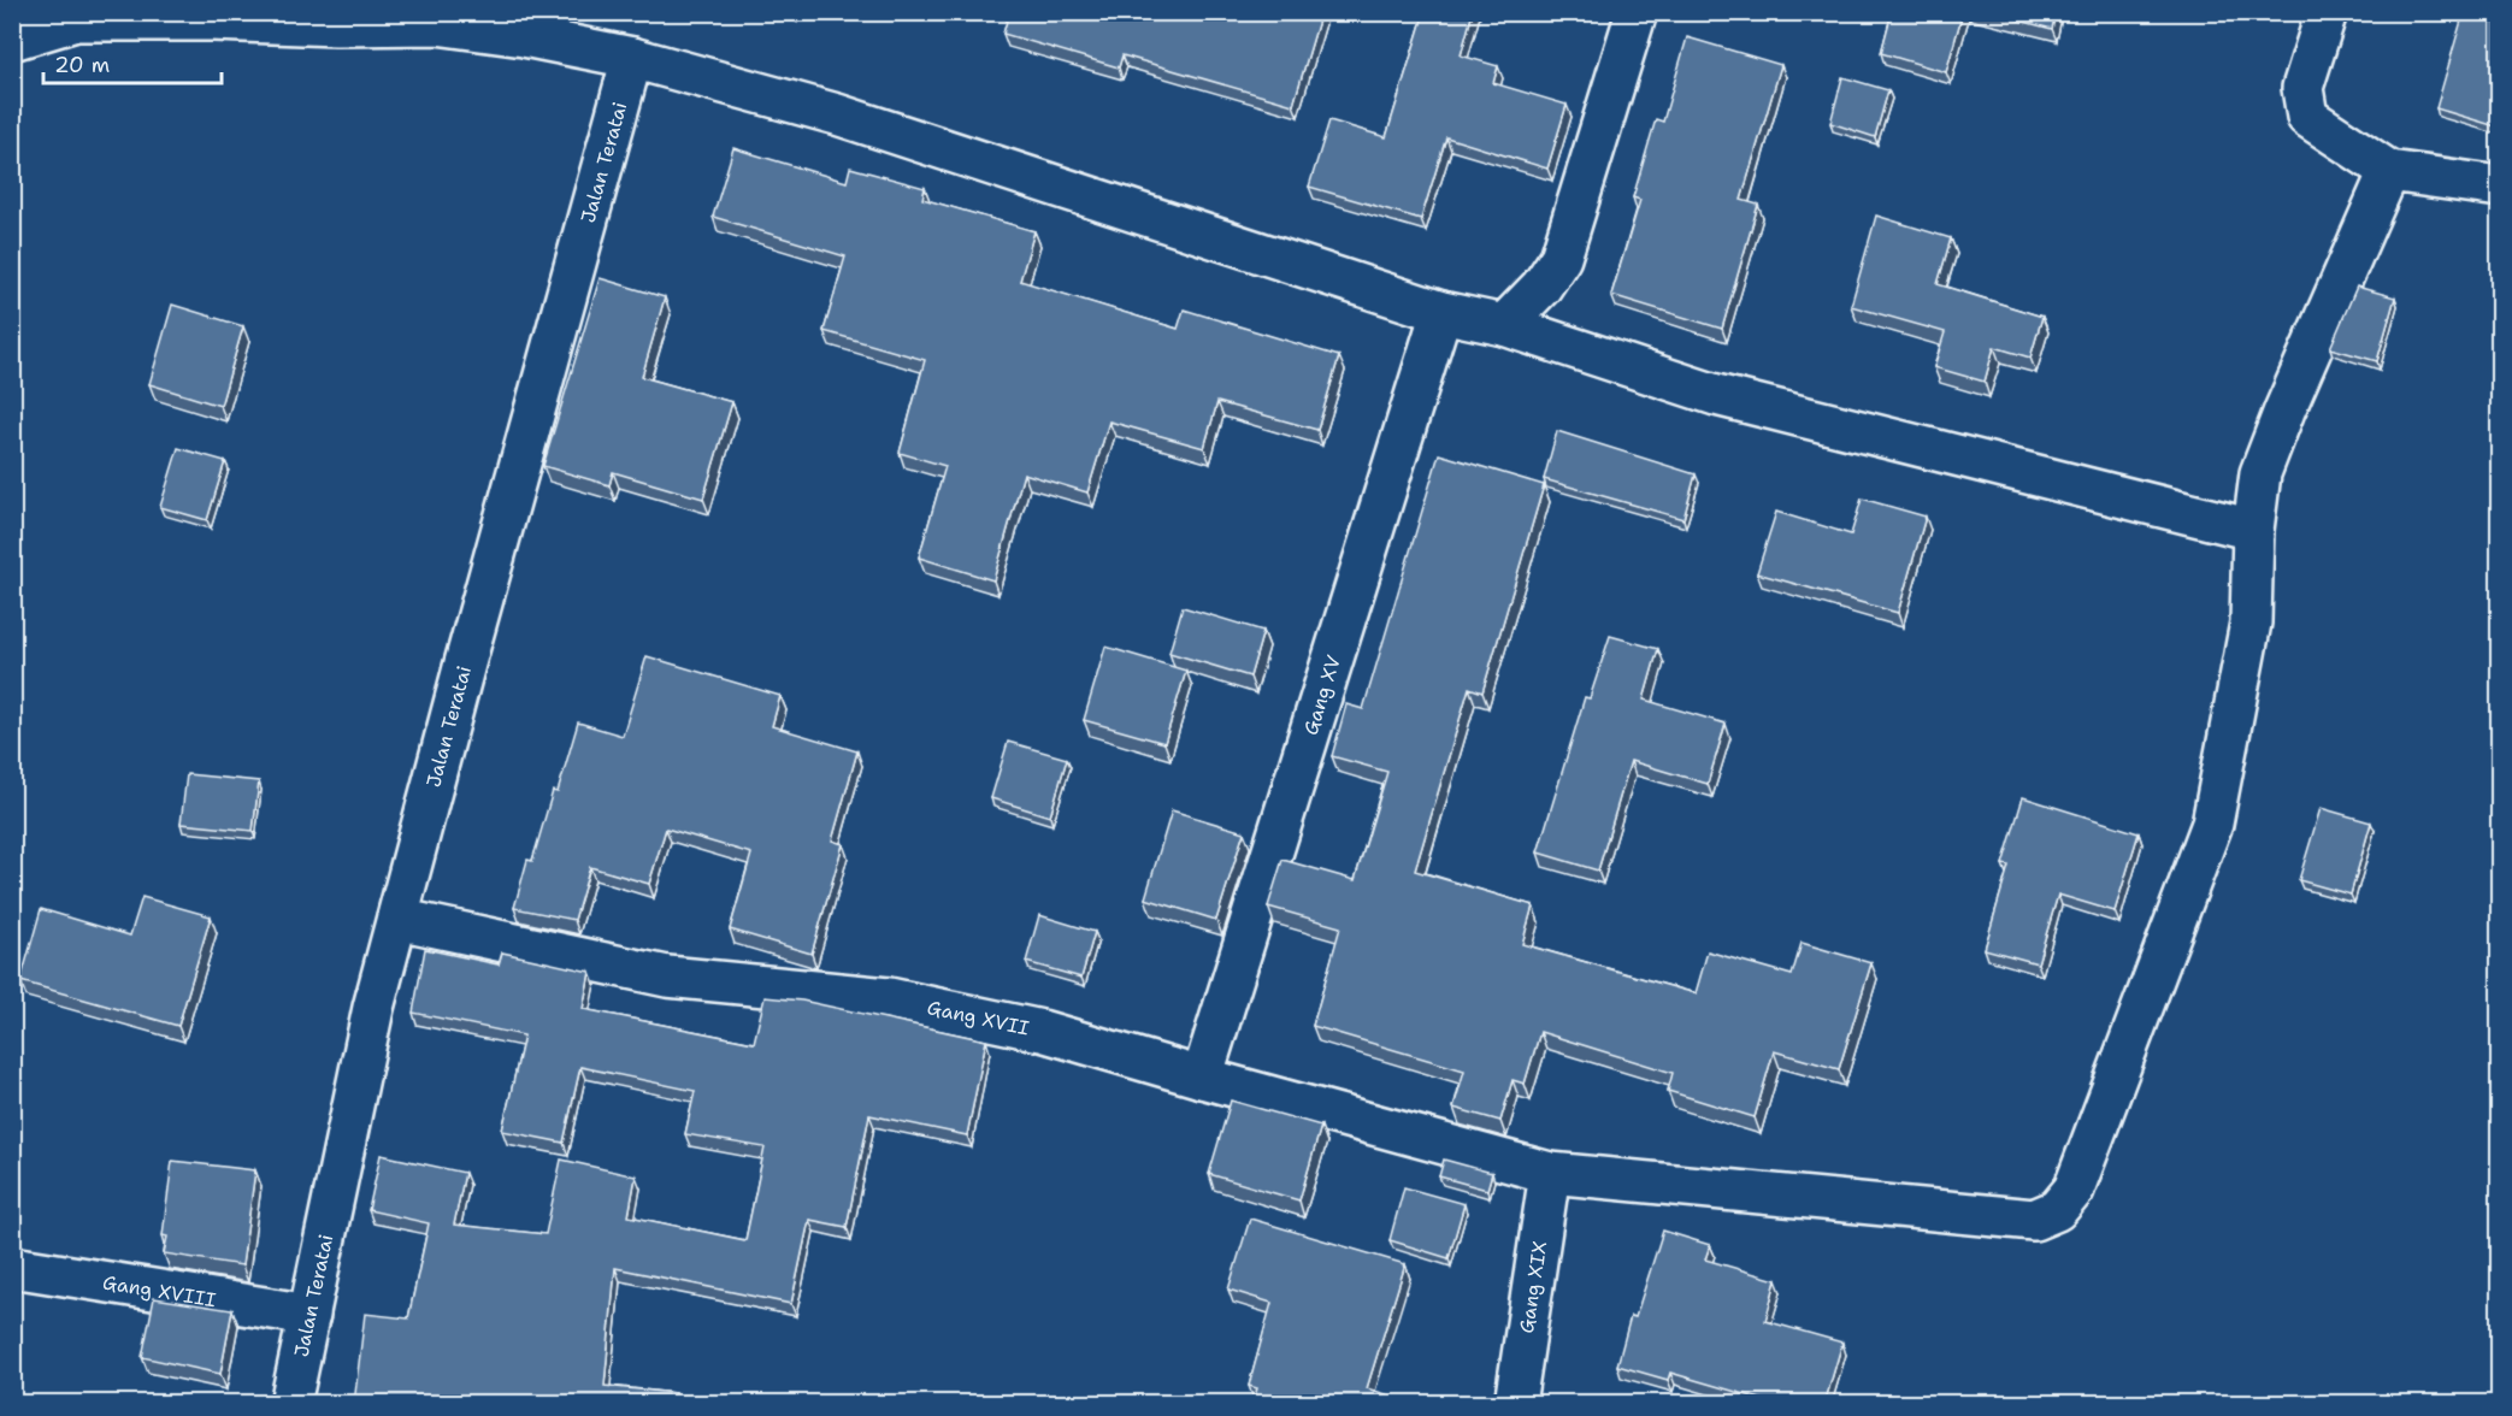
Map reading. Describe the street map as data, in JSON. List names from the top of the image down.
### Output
{
  "streets": {
    "street": [
      "Jalan Teratai",
      "Gang XV",
      "Gang XVII",
      "Gang XIX",
      "Gang XVIII"
    ]
  },
  "crossings": [
    ["Jalan Teratai", "Gang XVII"],
    ["Jalan Teratai", "Gang XVIII"],
    ["Gang XV", "Gang XVII"],
    ["Gang XVII", "Gang XIX"]
  ],
  "scale_bar": "20 m"
}
